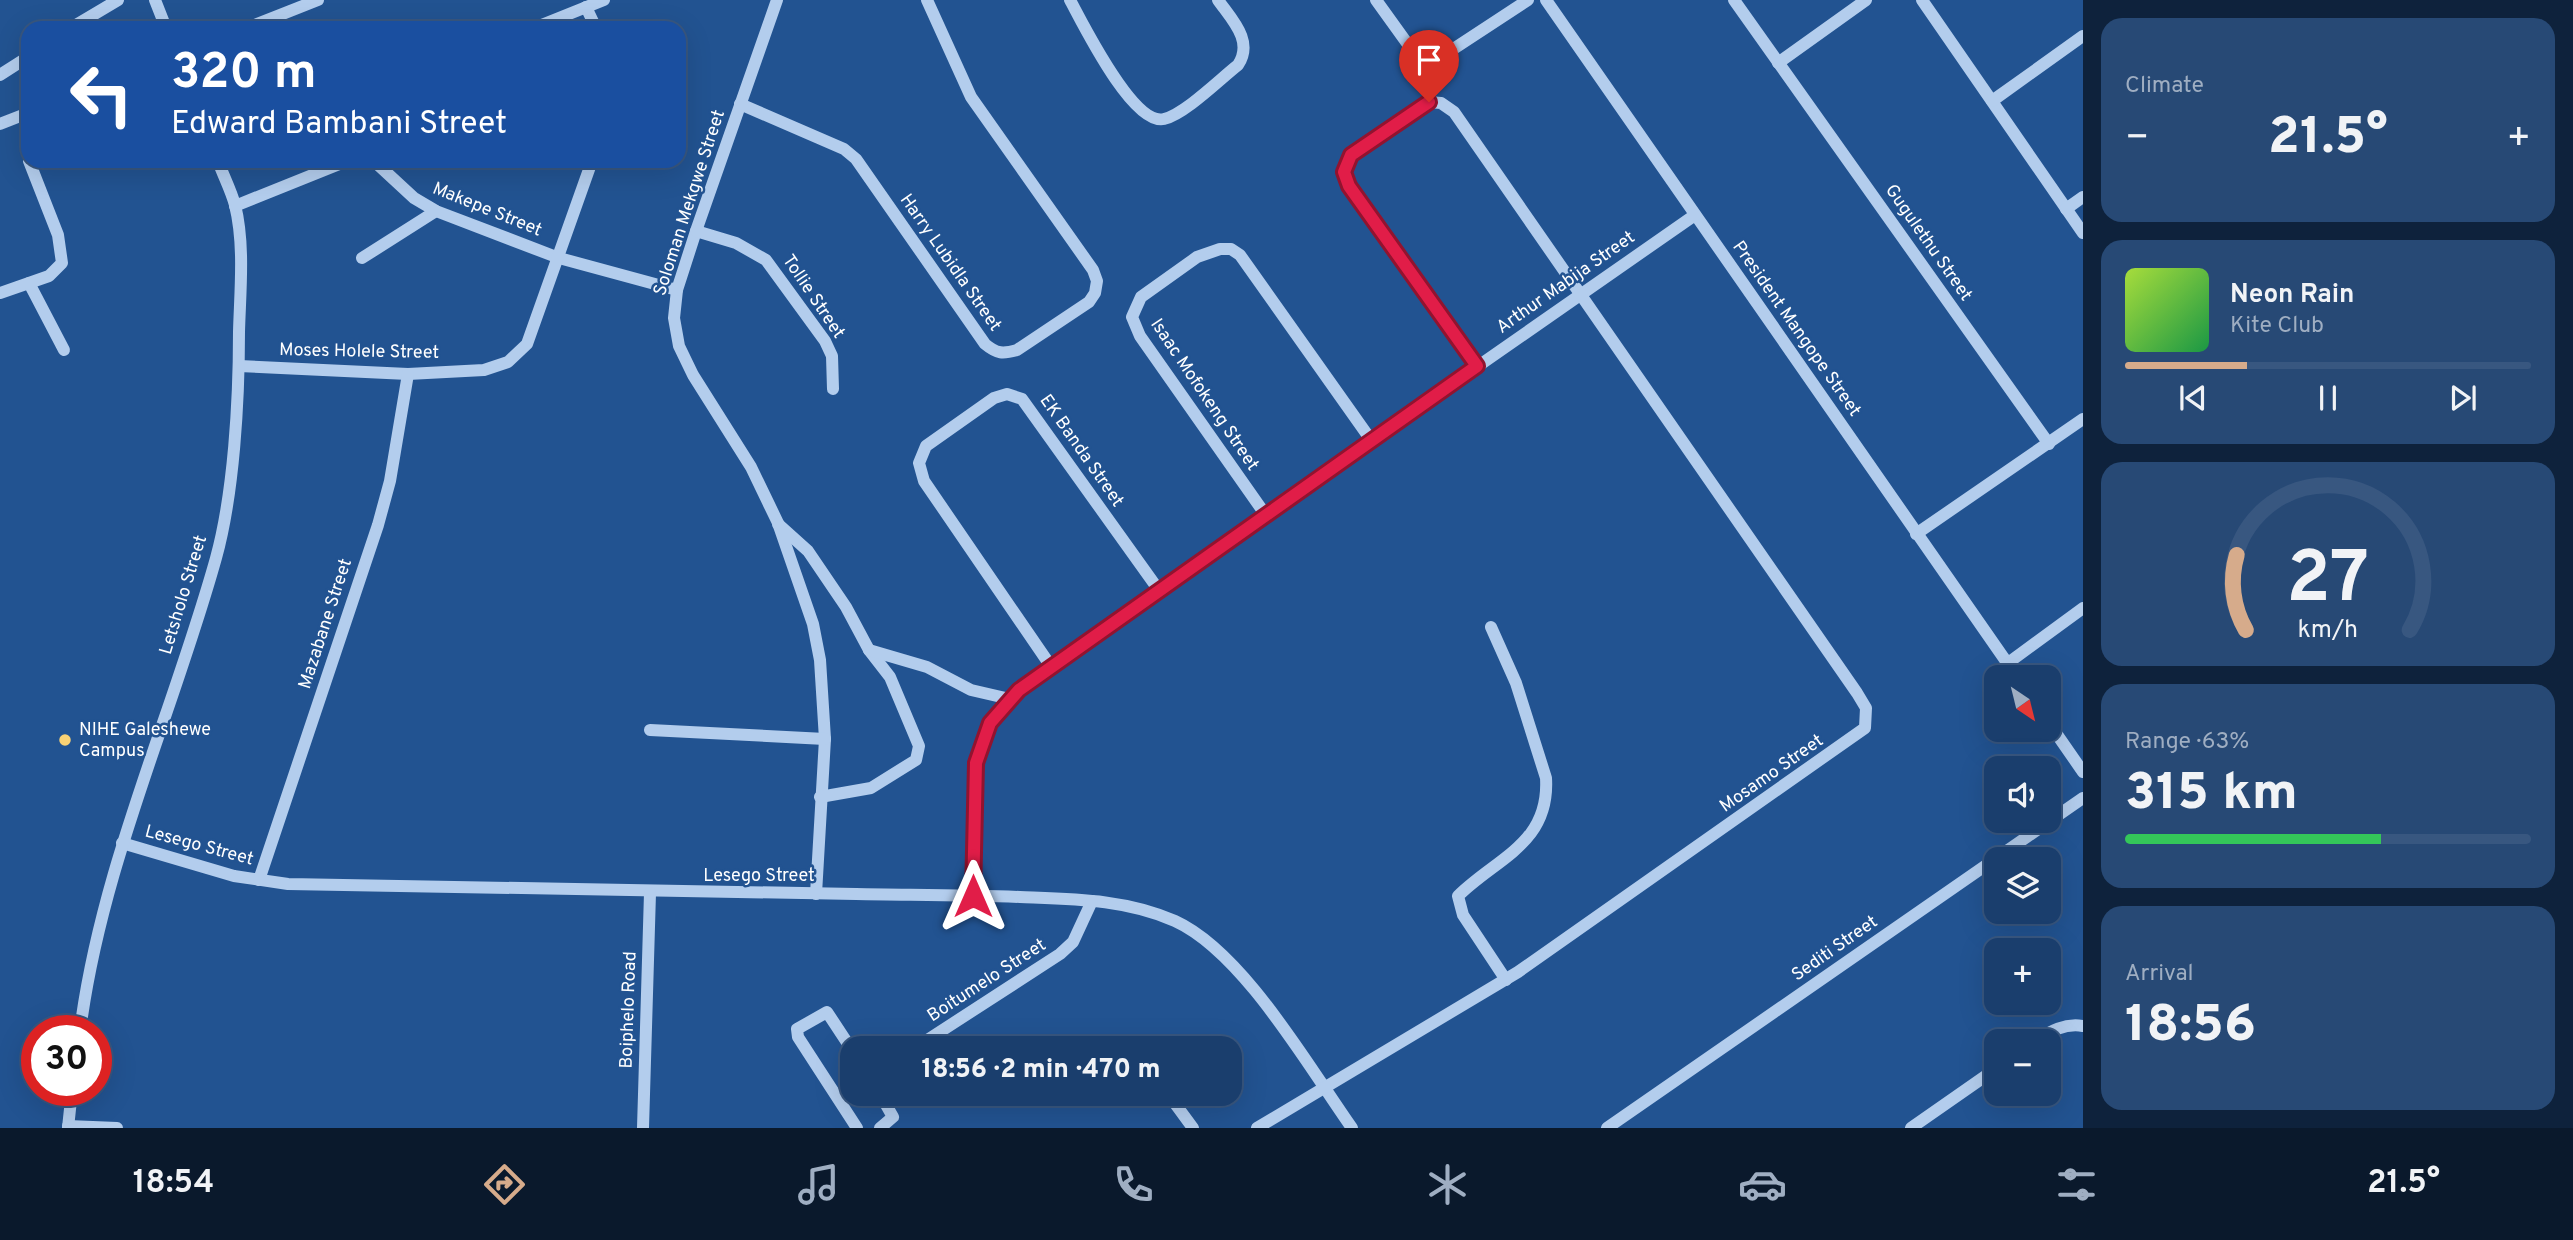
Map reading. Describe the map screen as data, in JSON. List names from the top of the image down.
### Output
{
  "streets": {
    "street": [
      "Soloman Mekgwe Street",
      "Makepe Street",
      "Gugulethu Street",
      "Harry Lubidla Street",
      "Arthur Mabija Street",
      "Tollie Street",
      "President Mangope Street",
      "Moses Holele Street",
      "Isaac Mofokeng Street",
      "EK Banda Street",
      "Letsholo Street",
      "Mazabane Street",
      "Mosamo Street",
      "Lesego Street",
      "Sediti Street",
      "Boitumelo Street",
      "Boiphelo Road"
    ]
  },
  "crossings": [
    ["Soloman Mekgwe Street", "Makepe Street"],
    ["Soloman Mekgwe Street", "Harry Lubidla Street"],
    ["Soloman Mekgwe Street", "Tollie Street"],
    ["Soloman Mekgwe Street", "Lesego Street"],
    ["Makepe Street", "Moses Holele Street"],
    ["Arthur Mabija Street", "President Mangope Street"],
    ["Arthur Mabija Street", "Isaac Mofokeng Street"],
    ["Arthur Mabija Street", "EK Banda Street"],
    ["Arthur Mabija Street", "Mosamo Street"],
    ["Arthur Mabija Street", "Lesego Street"],
    ["Moses Holele Street", "Letsholo Street"],
    ["Moses Holele Street", "Mazabane Street"],
    ["Letsholo Street", "Lesego Street"],
    ["Mazabane Street", "Lesego Street"],
    ["Mosamo Street", "Lesego Street"],
    ["Lesego Street", "Boitumelo Street"],
    ["Lesego Street", "Boiphelo Road"]
  ],
  "places": ["NIHE Galeshewe Campus"],
  "north": "bottom right",
  "page": {
    "tile": [
      "Climate",
      ["Range · 63%", "315 km"],
      ["Arrival", "18:56"]
    ],
    "turn": ["320 m", "Edward Bambani Street"],
    "heat": ["−", "21.5°", "+"],
    "song": ["Neon Rain", "Kite Club"],
    "map_buttons": ["+", "−"],
    "limit": "30",
    "trip": "18:56 · 2 min · 470 m",
    "tabs": ["18:54", "21.5°"],
    "gauge": ["27", "km/h"]
  }
}
